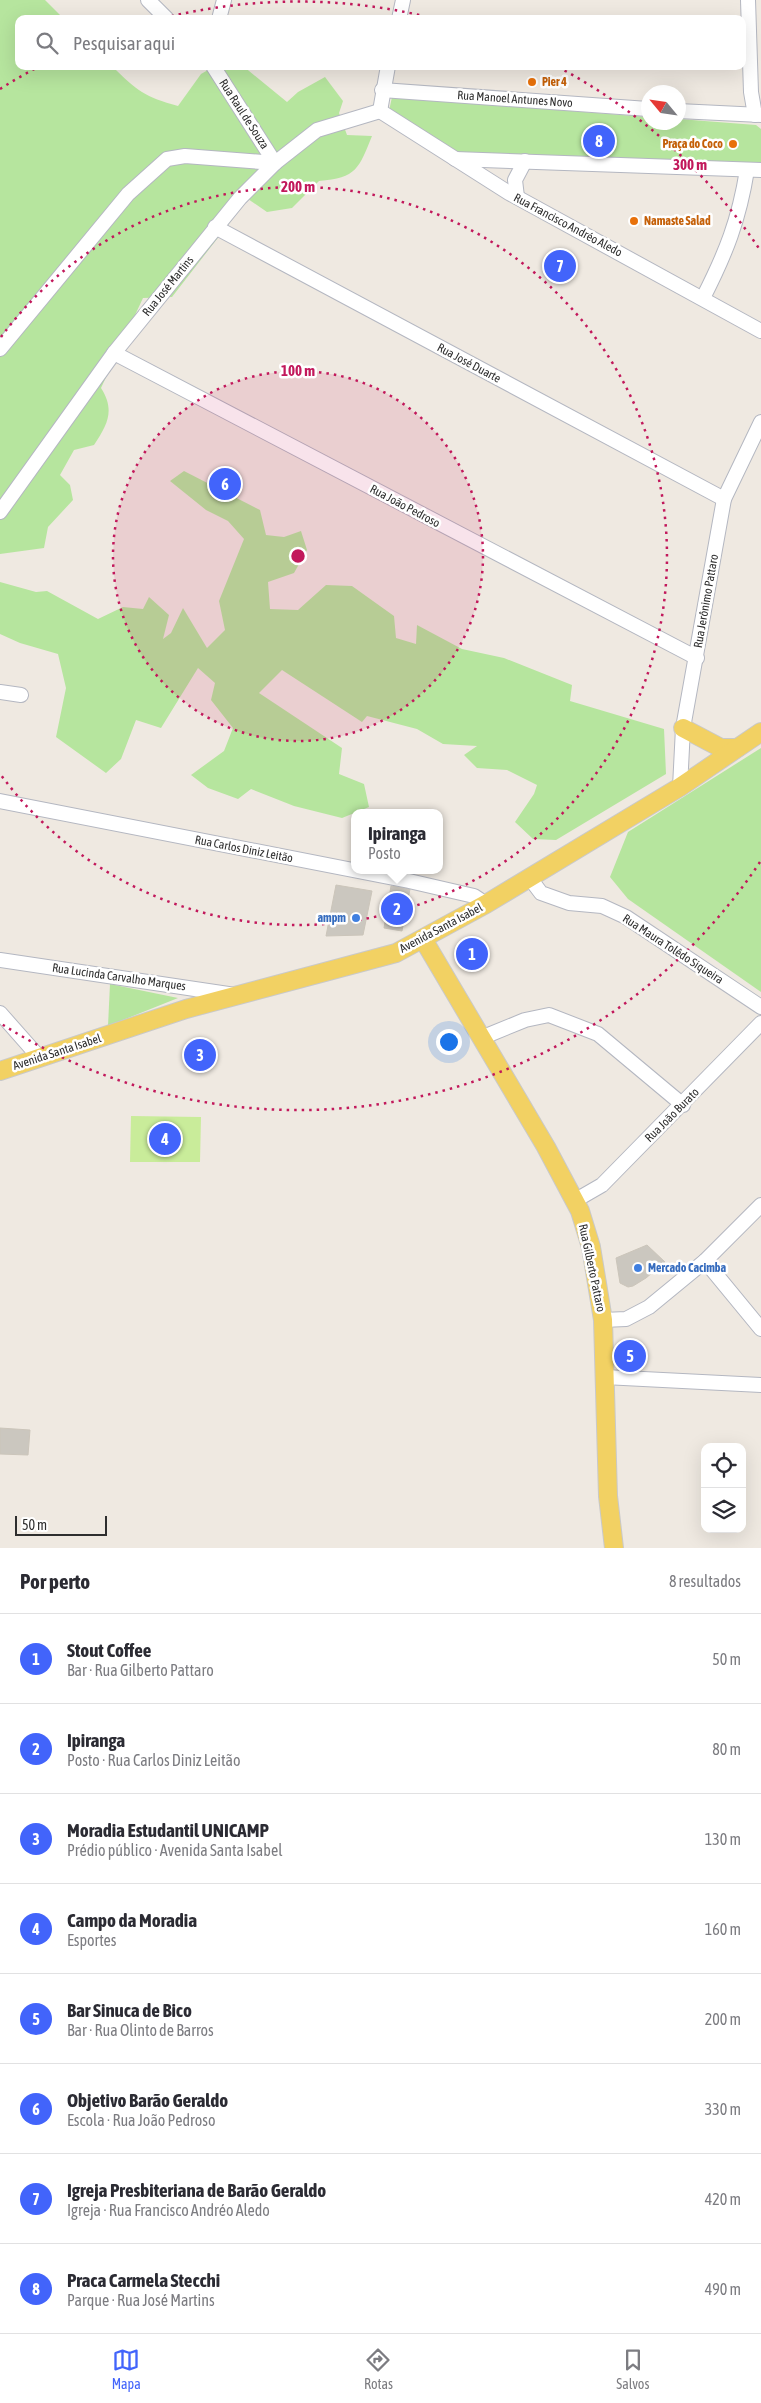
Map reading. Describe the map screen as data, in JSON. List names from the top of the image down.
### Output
{
  "streets": {
    "main road": ["Avenida Santa Isabel", "Rua Gilberto Pattaro"],
    "street": [
      "Rua Manoel Antunes Novo",
      "Rua Raul de Souza",
      "Rua Francisco Andréo Aledo",
      "Rua José Martins",
      "Rua José Duarte",
      "Rua João Pedroso",
      "Rua Jerônimo Pattaro",
      "Rua Carlos Diniz Leitão",
      "Rua Maura Tolêdo Siqueira",
      "Rua Lucinda Carvalho Marques",
      "Rua João Burato"
    ]
  },
  "crossings": [
    ["Rua Raul de Souza", "Rua José Martins"],
    ["Rua Francisco Andréo Aledo", "Rua José Martins"],
    ["Rua José Martins", "Rua José Duarte"],
    ["Rua José Martins", "Rua João Pedroso"],
    ["Rua José Duarte", "Rua Jerônimo Pattaro"],
    ["Rua João Pedroso", "Rua Jerônimo Pattaro"],
    ["Rua Jerônimo Pattaro", "Avenida Santa Isabel"],
    ["Rua Carlos Diniz Leitão", "Avenida Santa Isabel"],
    ["Avenida Santa Isabel", "Rua Maura Tolêdo Siqueira"],
    ["Avenida Santa Isabel", "Rua Lucinda Carvalho Marques"],
    ["Avenida Santa Isabel", "Rua Gilberto Pattaro"],
    ["Rua João Burato", "Rua Gilberto Pattaro"]
  ],
  "places": [
    "Pier 4",
    "Praça do Coco",
    "Namaste Salad",
    "ampm",
    "Mercado Cacimba"
  ],
  "scale_bar": "50 m",
  "north": "top left",
  "page": {
    "search": "Pesquisar aqui",
    "pins": [
      "8",
      "7",
      "6",
      "2",
      "1",
      "3",
      "4",
      "5"
    ],
    "popup": ["Ipiranga", "Posto"],
    "scale": "50 m",
    "heading": ["Por perto", "8 resultados"],
    "list": [
      {
        "mark": "1",
        "name": "Stout Coffee",
        "note": "Bar · Rua Gilberto Pattaro",
        "value": "50 m"
      },
      {
        "mark": "2",
        "name": "Ipiranga",
        "note": "Posto · Rua Carlos Diniz Leitão",
        "value": "80 m"
      },
      {
        "mark": "3",
        "name": "Moradia Estudantil UNICAMP",
        "note": "Prédio público · Avenida Santa Isabel",
        "value": "130 m"
      },
      {
        "mark": "4",
        "name": "Campo da Moradia",
        "note": "Esportes",
        "value": "160 m"
      },
      {
        "mark": "5",
        "name": "Bar Sinuca de Bico",
        "note": "Bar · Rua Olinto de Barros",
        "value": "200 m"
      },
      {
        "mark": "6",
        "name": "Objetivo Barão Geraldo",
        "note": "Escola · Rua João Pedroso",
        "value": "330 m"
      },
      {
        "mark": "7",
        "name": "Igreja Presbiteriana de Barão Geraldo",
        "note": "Igreja · Rua Francisco Andréo Aledo",
        "value": "420 m"
      },
      {
        "mark": "8",
        "name": "Praca Carmela Stecchi",
        "note": "Parque · Rua José Martins",
        "value": "490 m"
      }
    ],
    "nav": ["Mapa", "Rotas", "Salvos"]
  },
  "rings": ["300 m", "200 m", "100 m"]
}
